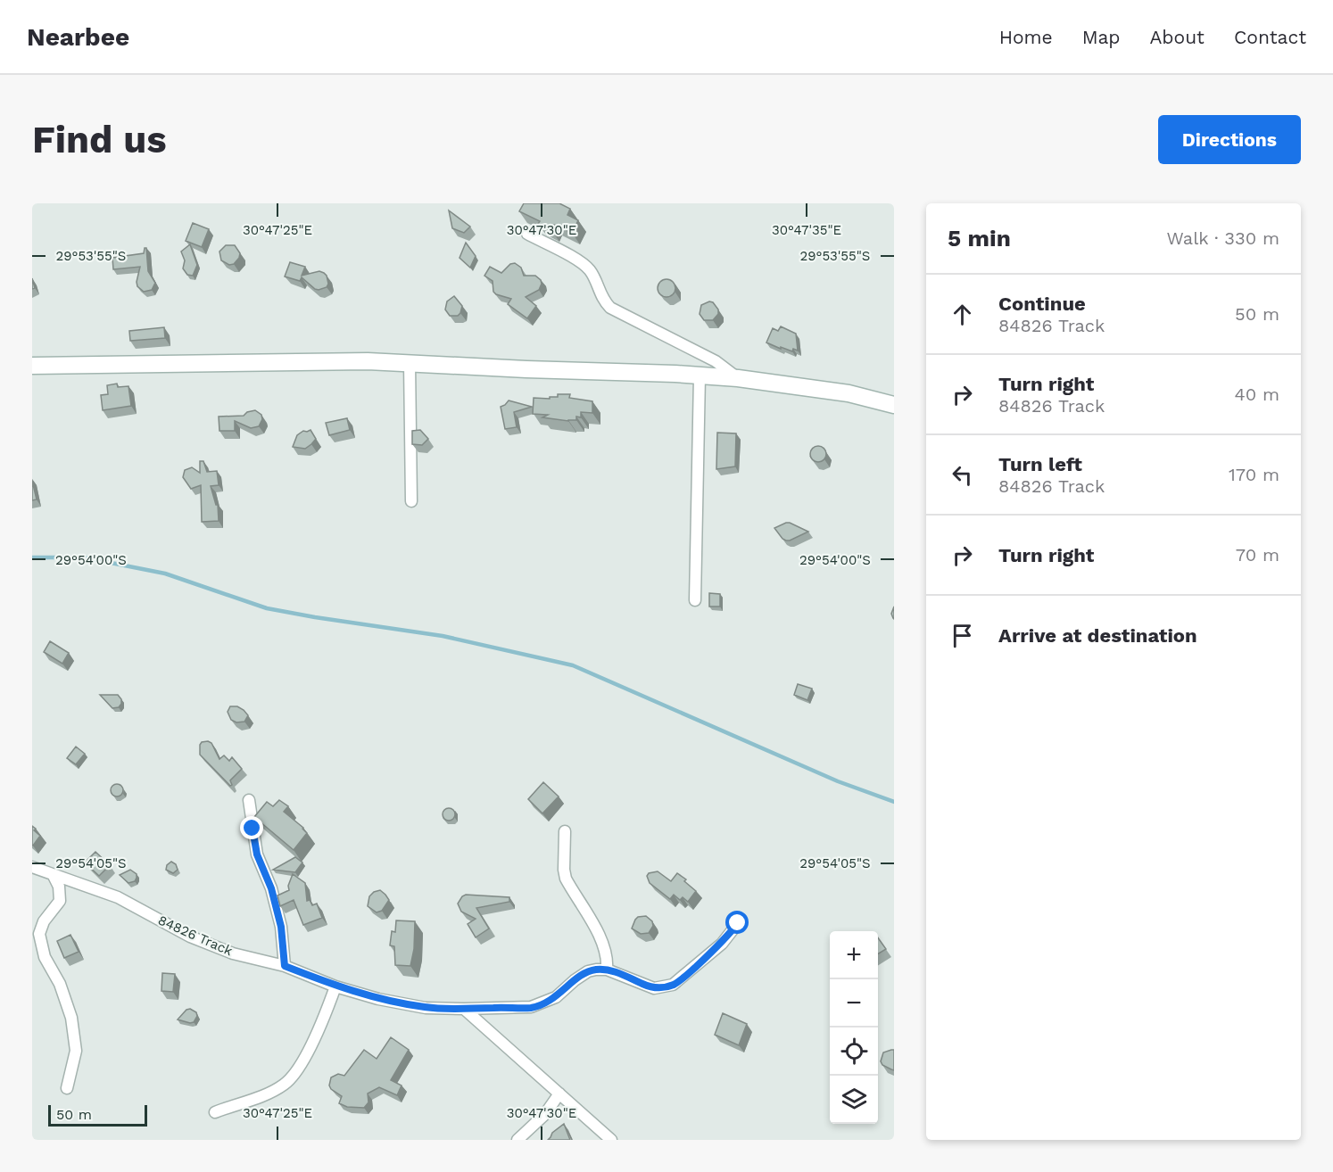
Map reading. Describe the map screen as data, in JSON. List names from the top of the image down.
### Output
{
  "streets": {
    "street": ["84826 Track"]
  },
  "scale_bar": "50 m",
  "page": {
    "header": "Nearbee",
    "nav": [
      "Home",
      "Map",
      "About",
      "Contact"
    ],
    "buttons": "Directions",
    "title": "Find us",
    "heading": ["5 min", "Walk · 330 m"],
    "list": [
      ["Continue", "84826 Track", "50 m"],
      ["Turn right", "84826 Track", "40 m"],
      ["Turn left", "84826 Track", "170 m"],
      ["Turn right", "70 m"],
      "Arrive at destination"
    ],
    "map_buttons": ["+", "−"],
    "scale": "50 m"
  },
  "coordinates": [
    "30°47'25\"E",
    "30°47'30\"E",
    "30°47'35\"E",
    "29°53'55\"S",
    "29°54'00\"S",
    "29°54'05\"S"
  ]
}
